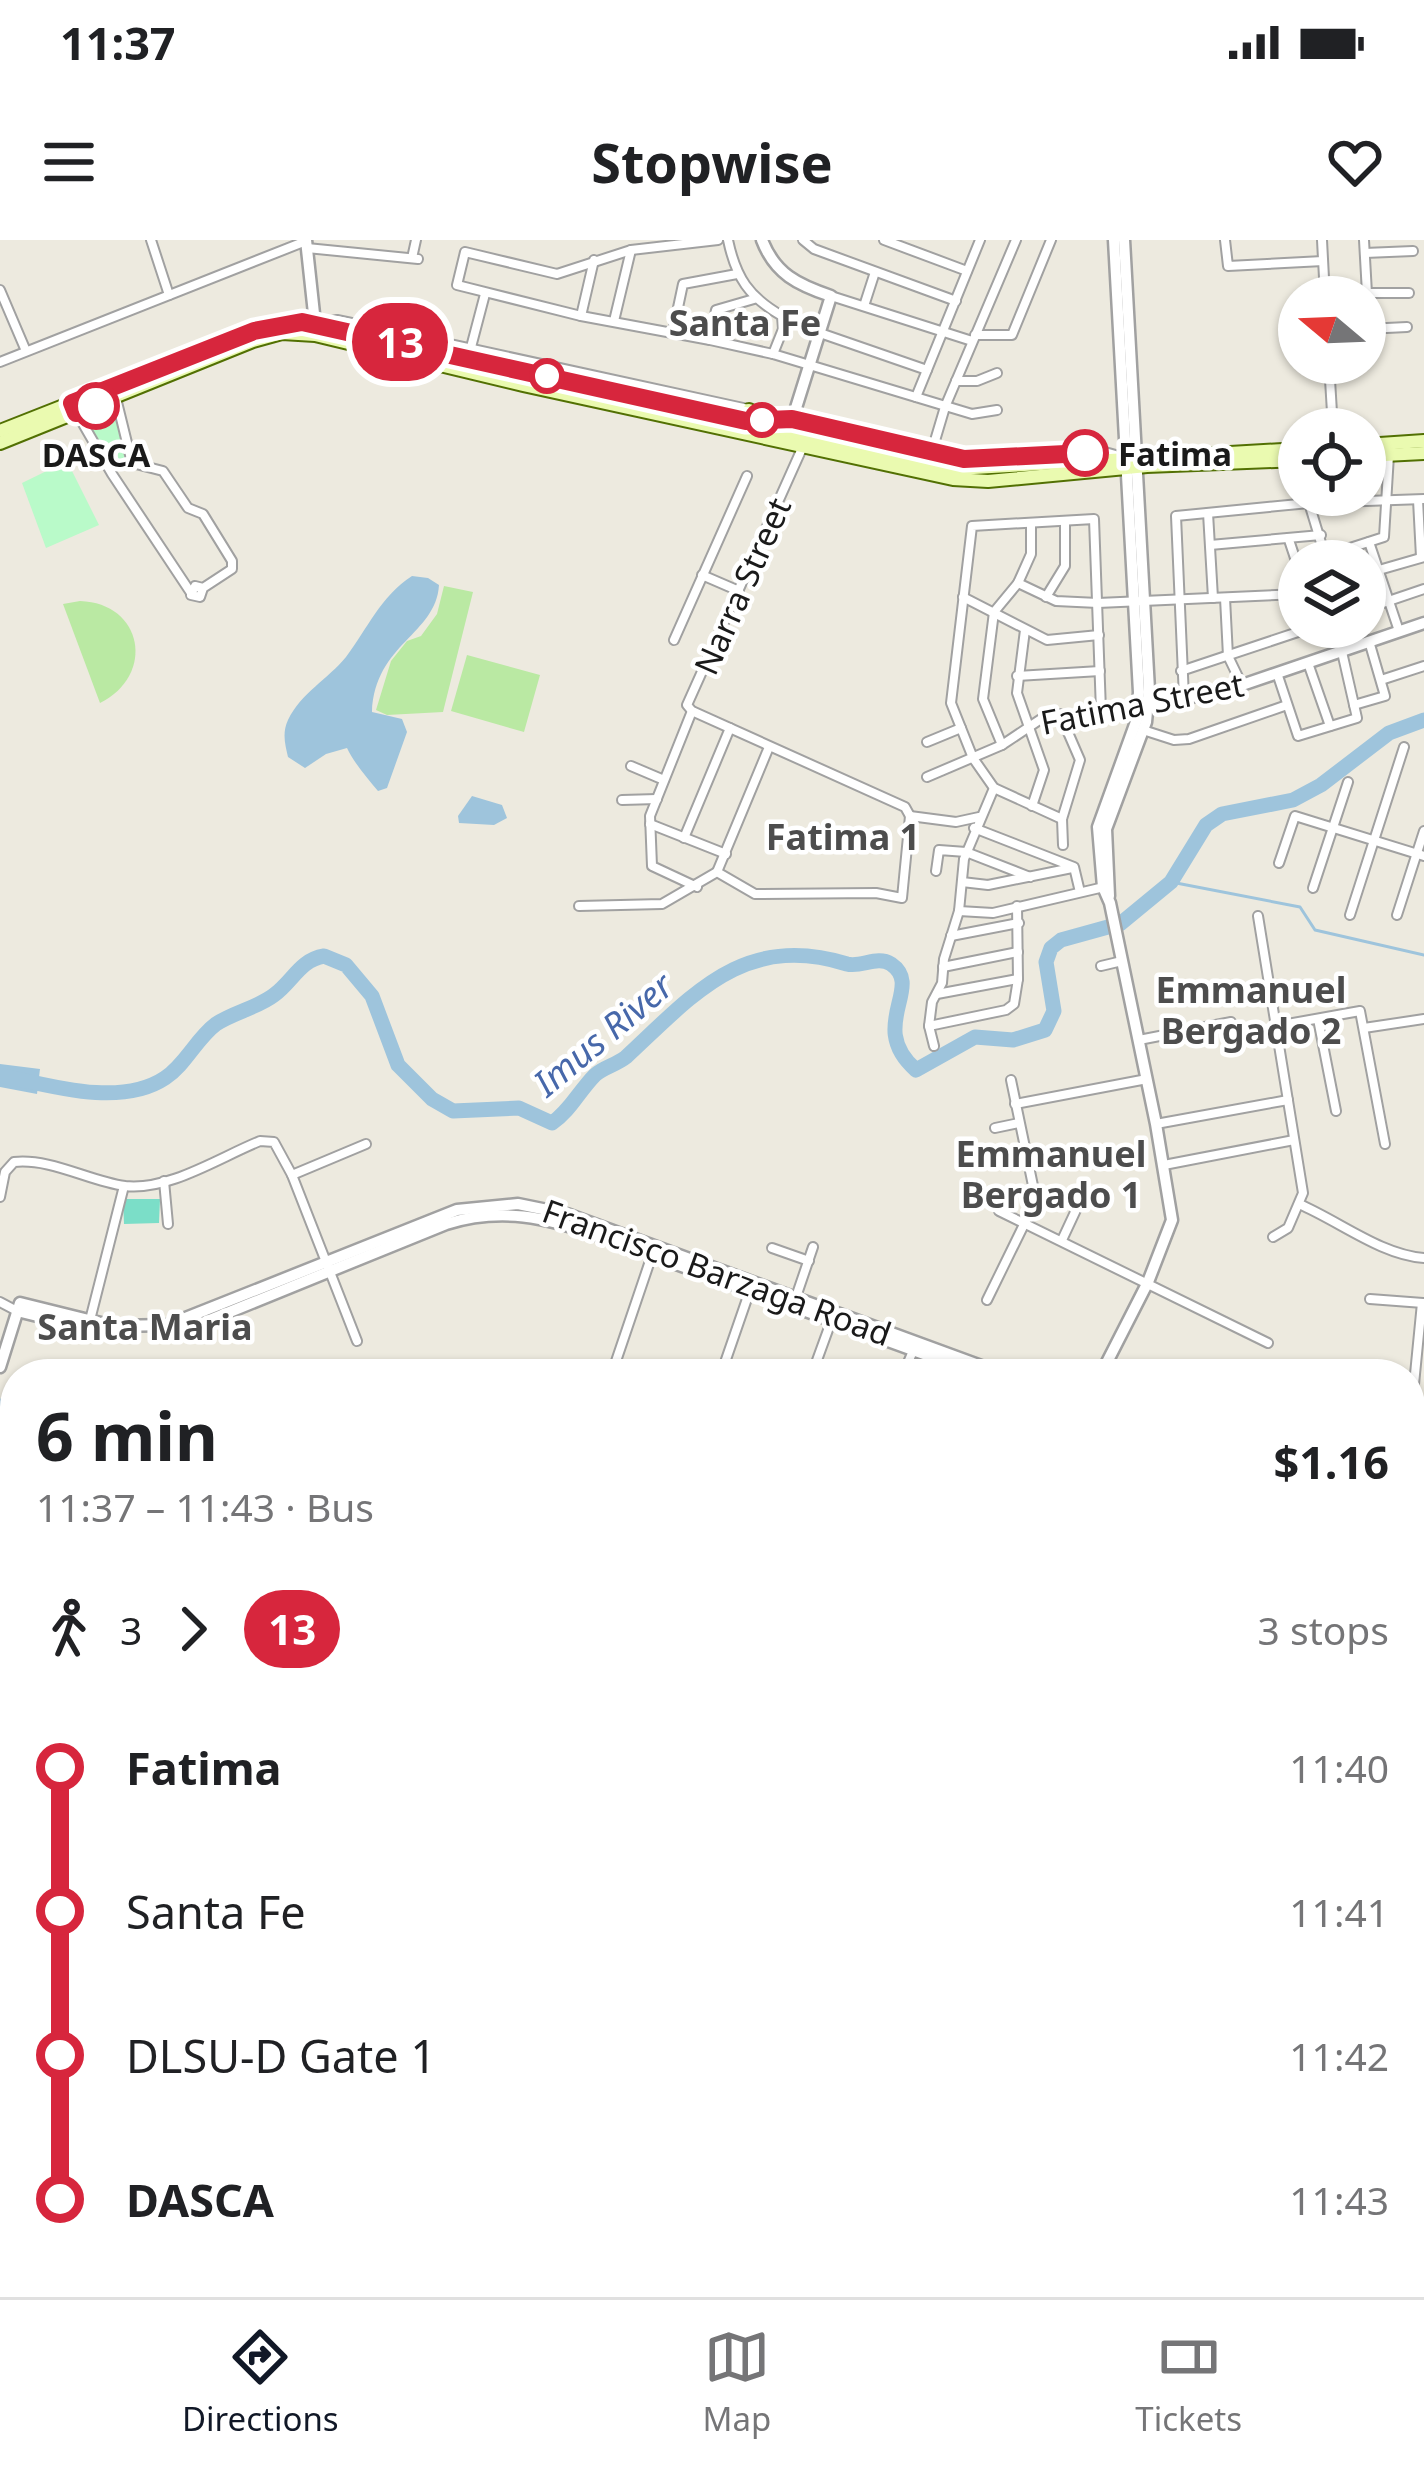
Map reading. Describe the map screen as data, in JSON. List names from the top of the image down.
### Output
{
  "streets": {
    "street": ["Narra Street", "Fatima Street", "Francisco Barzaga Road"]
  },
  "districts": [
    "Santa Fe",
    "Fatima 1",
    "Emmanuel Bergado 2",
    "Emmanuel Bergado 1",
    "Santa Maria"
  ],
  "water": ["Imus River"],
  "places": ["DASCA", "Fatima"],
  "lines": ["bus line 13"],
  "north": "left",
  "page": {
    "status": "11:37",
    "header": "Stopwise",
    "on_map": "13",
    "heading": ["6 min", "11:37 – 11:43 · Bus", "$1.16"],
    "legs": ["3", "13", "3 stops"],
    "list": [
      {
        "name": "Fatima",
        "value": "11:40"
      },
      {
        "name": "Santa Fe",
        "value": "11:41"
      },
      {
        "name": "DLSU-D Gate 1",
        "value": "11:42"
      },
      {
        "name": "DASCA",
        "value": "11:43"
      }
    ],
    "tabs": ["Directions", "Map", "Tickets"]
  }
}
